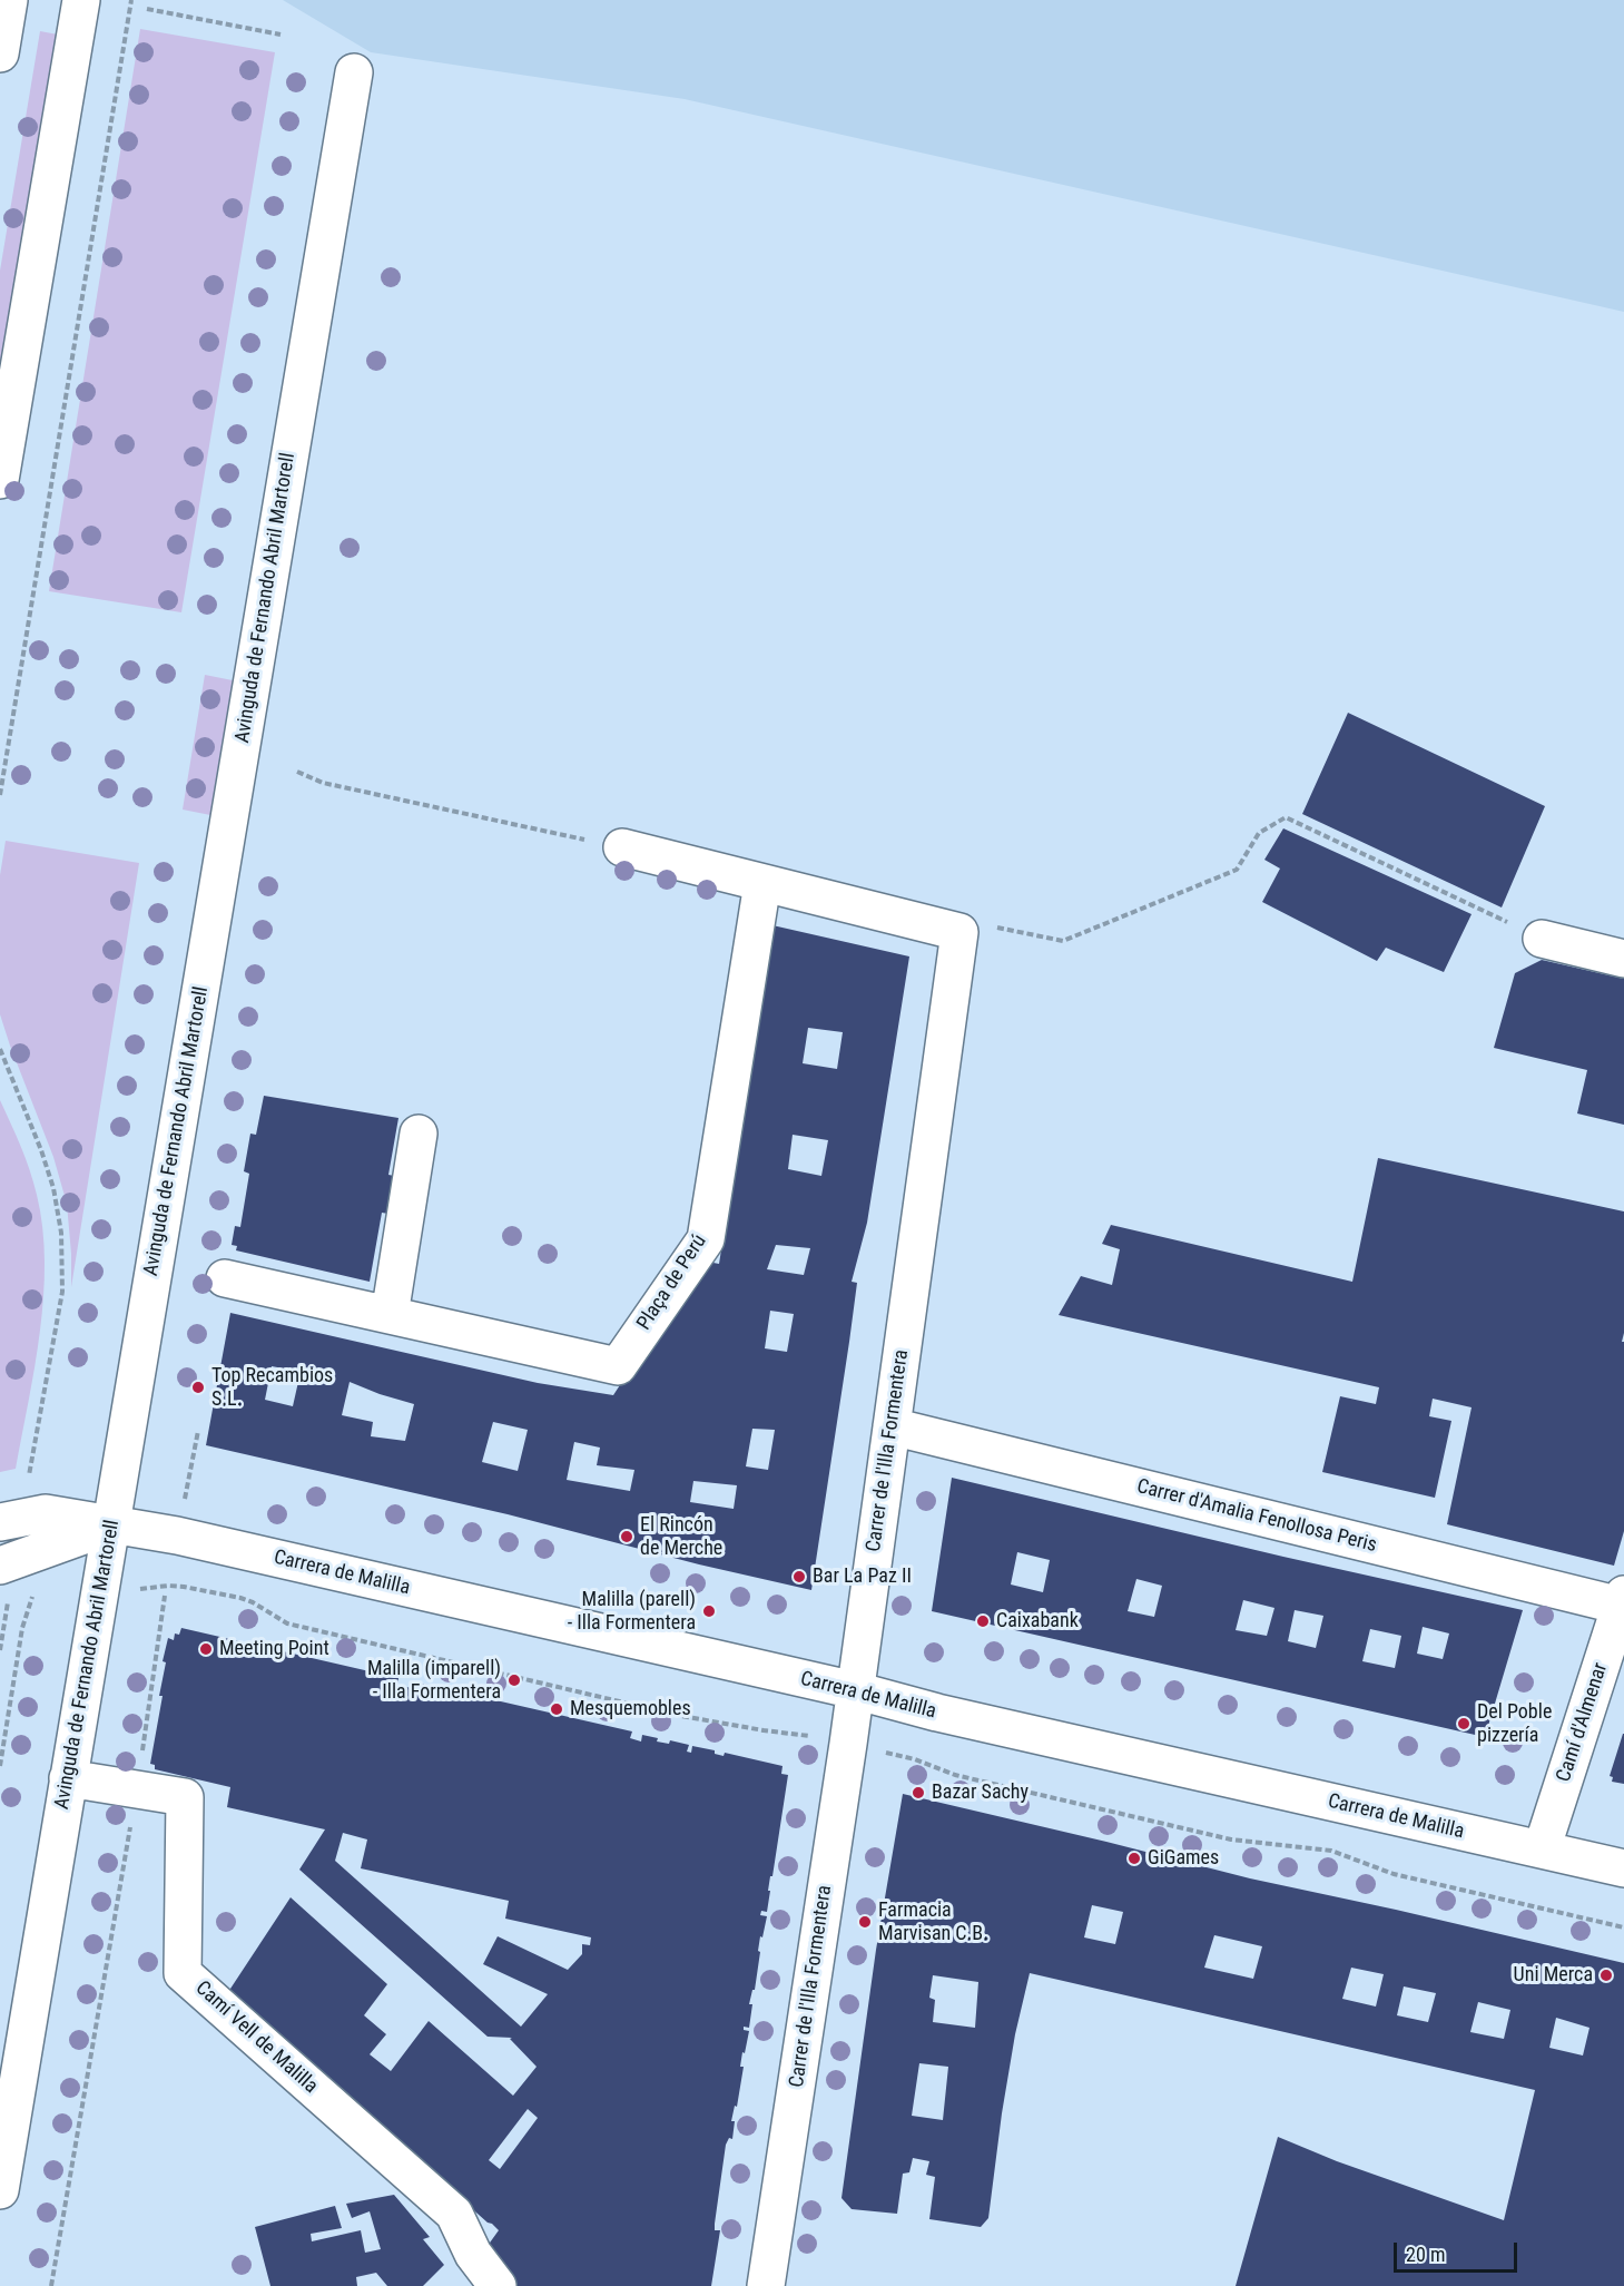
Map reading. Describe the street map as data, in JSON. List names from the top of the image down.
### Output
{
  "streets": {
    "street": [
      "Avinguda de Fernando Abril Martorell",
      "Plaça de Perú",
      "Carrer de l'Illa Formentera",
      "Carrer d'Amalia Fenollosa Peris",
      "Carrera de Malilla",
      "Camí d'Almenar",
      "Camí Vell de Malilla"
    ]
  },
  "crossings": [
    ["Avinguda de Fernando Abril Martorell", "Carrera de Malilla"],
    ["Avinguda de Fernando Abril Martorell", "Camí Vell de Malilla"],
    ["Carrer de l'Illa Formentera", "Carrer d'Amalia Fenollosa Peris"],
    ["Carrer de l'Illa Formentera", "Carrera de Malilla"],
    ["Carrer d'Amalia Fenollosa Peris", "Camí d'Almenar"],
    ["Carrera de Malilla", "Camí d'Almenar"]
  ],
  "places": [
    "Top Recambios S.L.",
    "El Rincón de Merche",
    "Bar La Paz II",
    "Malilla (parell) - Illa Formentera",
    "Caixabank",
    "Meeting Point",
    "Malilla (imparell) - Illa Formentera",
    "Mesquemobles",
    "Del Poble pizzería",
    "Bazar Sachy",
    "GiGames",
    "Farmacia Marvisan C.B.",
    "Uni Merca"
  ],
  "scale_bar": "20 m"
}
